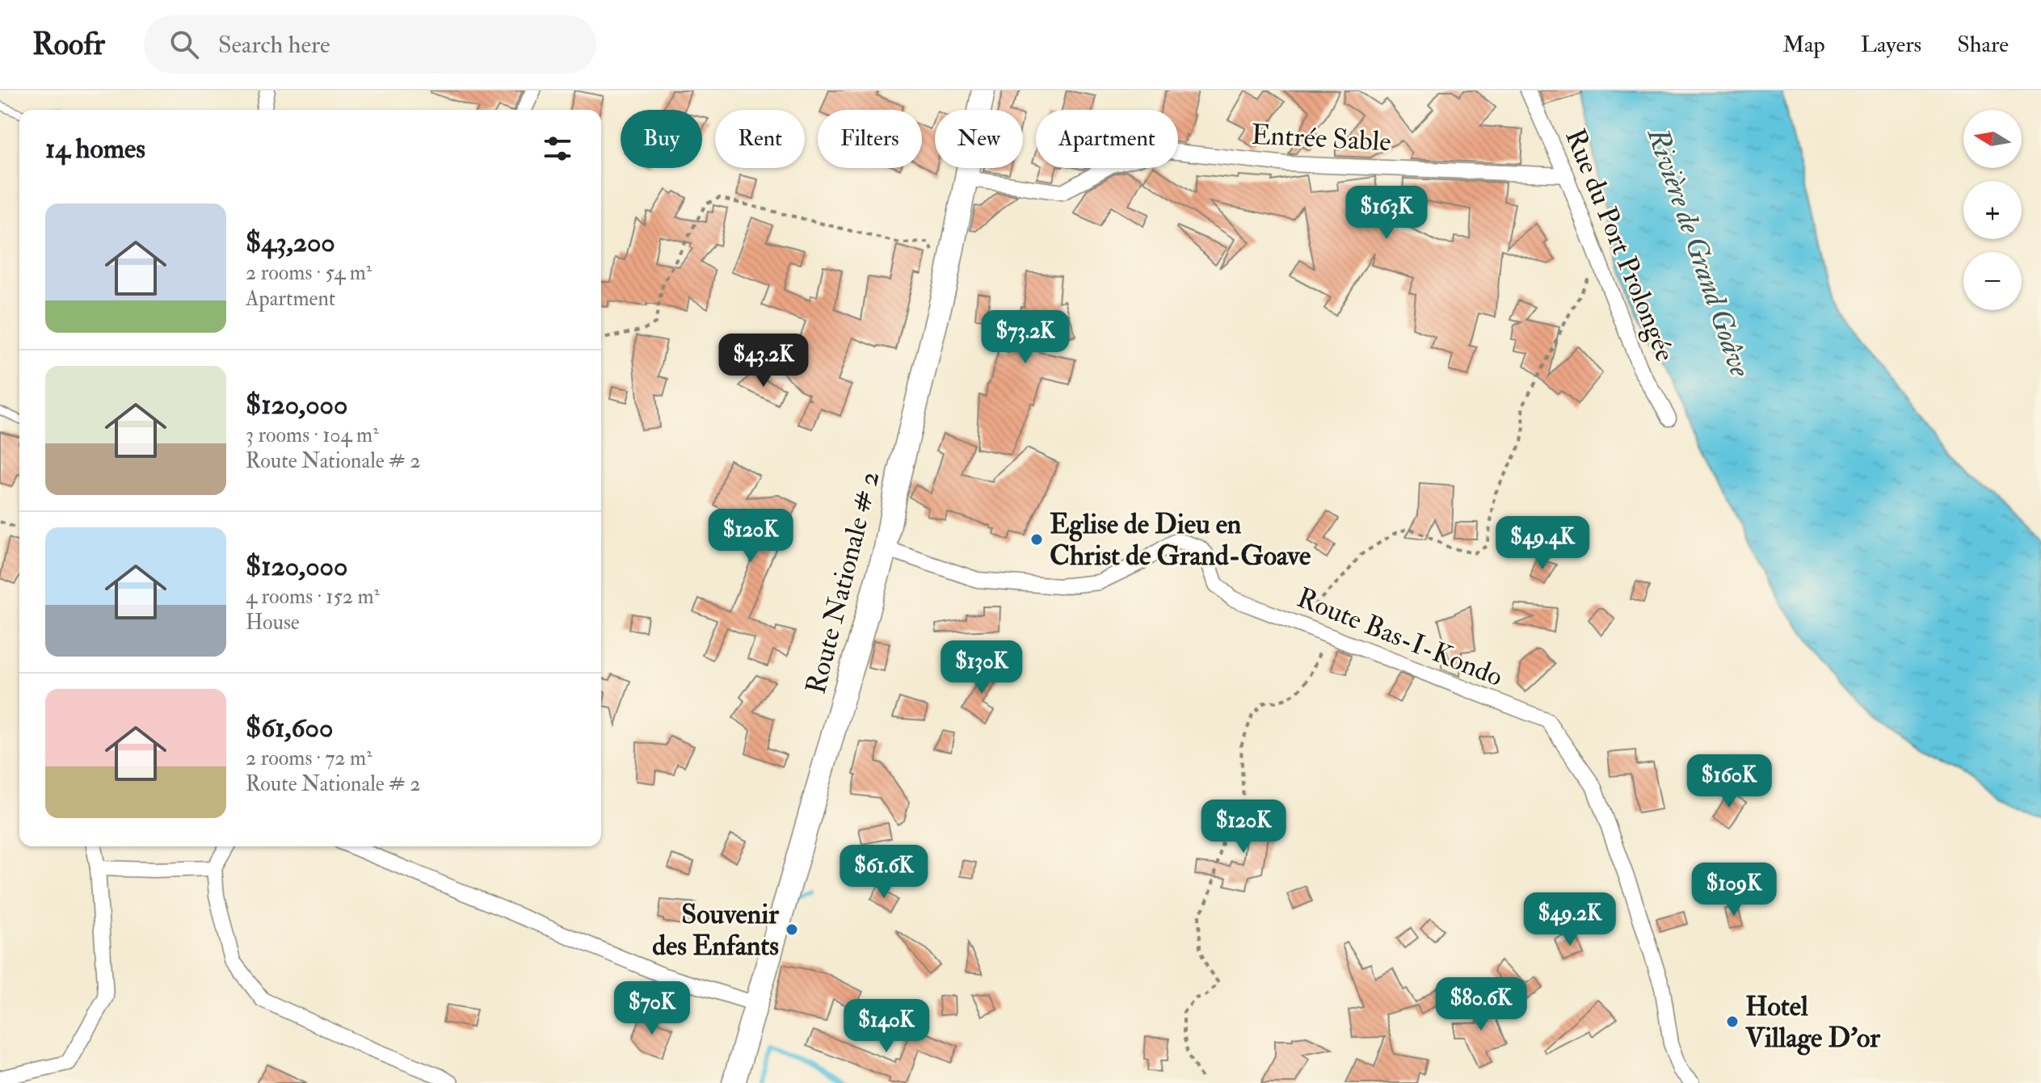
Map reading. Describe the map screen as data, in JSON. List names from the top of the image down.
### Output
{
  "streets": {
    "main road": ["Route Nationale # 2"],
    "street": ["Entrée Sable", "Rue du Port Prolongée", "Route Bas-I-Kondo"]
  },
  "crossings": [
    ["Entrée Sable", "Rue du Port Prolongée"],
    ["Entrée Sable", "Route Nationale # 2"],
    ["Route Nationale # 2", "Route Bas-I-Kondo"]
  ],
  "water": ["Rivière de Grand Goâve"],
  "places": ["Eglise de Dieu en Christ de Grand-Goave", "Souvenir des Enfants", "Hotel Village D'or"],
  "north": "left",
  "page": {
    "header": "Roofr",
    "search": "Search here",
    "nav": ["Map", "Layers", "Share"],
    "map_buttons": ["+", "−"],
    "chip": [
      "Buy",
      "Rent",
      "Filters",
      "New",
      "Apartment"
    ],
    "heading": "14 homes",
    "price": [
      "$163K",
      "$73.2K",
      "$43.2K",
      "$120K",
      "$49.4K",
      "$130K",
      "$160K",
      "$120K",
      "$61.6K",
      "$109K",
      "$49.2K",
      "$80.6K",
      "$70K",
      "$140K"
    ],
    "list": [
      {
        "name": "$43,200",
        "note": "2 rooms · 54 m² · Apartment"
      },
      {
        "name": "$120,000",
        "note": "3 rooms · 104 m² · Route Nationale # 2"
      },
      {
        "name": "$120,000",
        "note": "4 rooms · 152 m² · House"
      },
      {
        "name": "$61,600",
        "note": "2 rooms · 72 m² · Route Nationale # 2"
      }
    ]
  }
}
